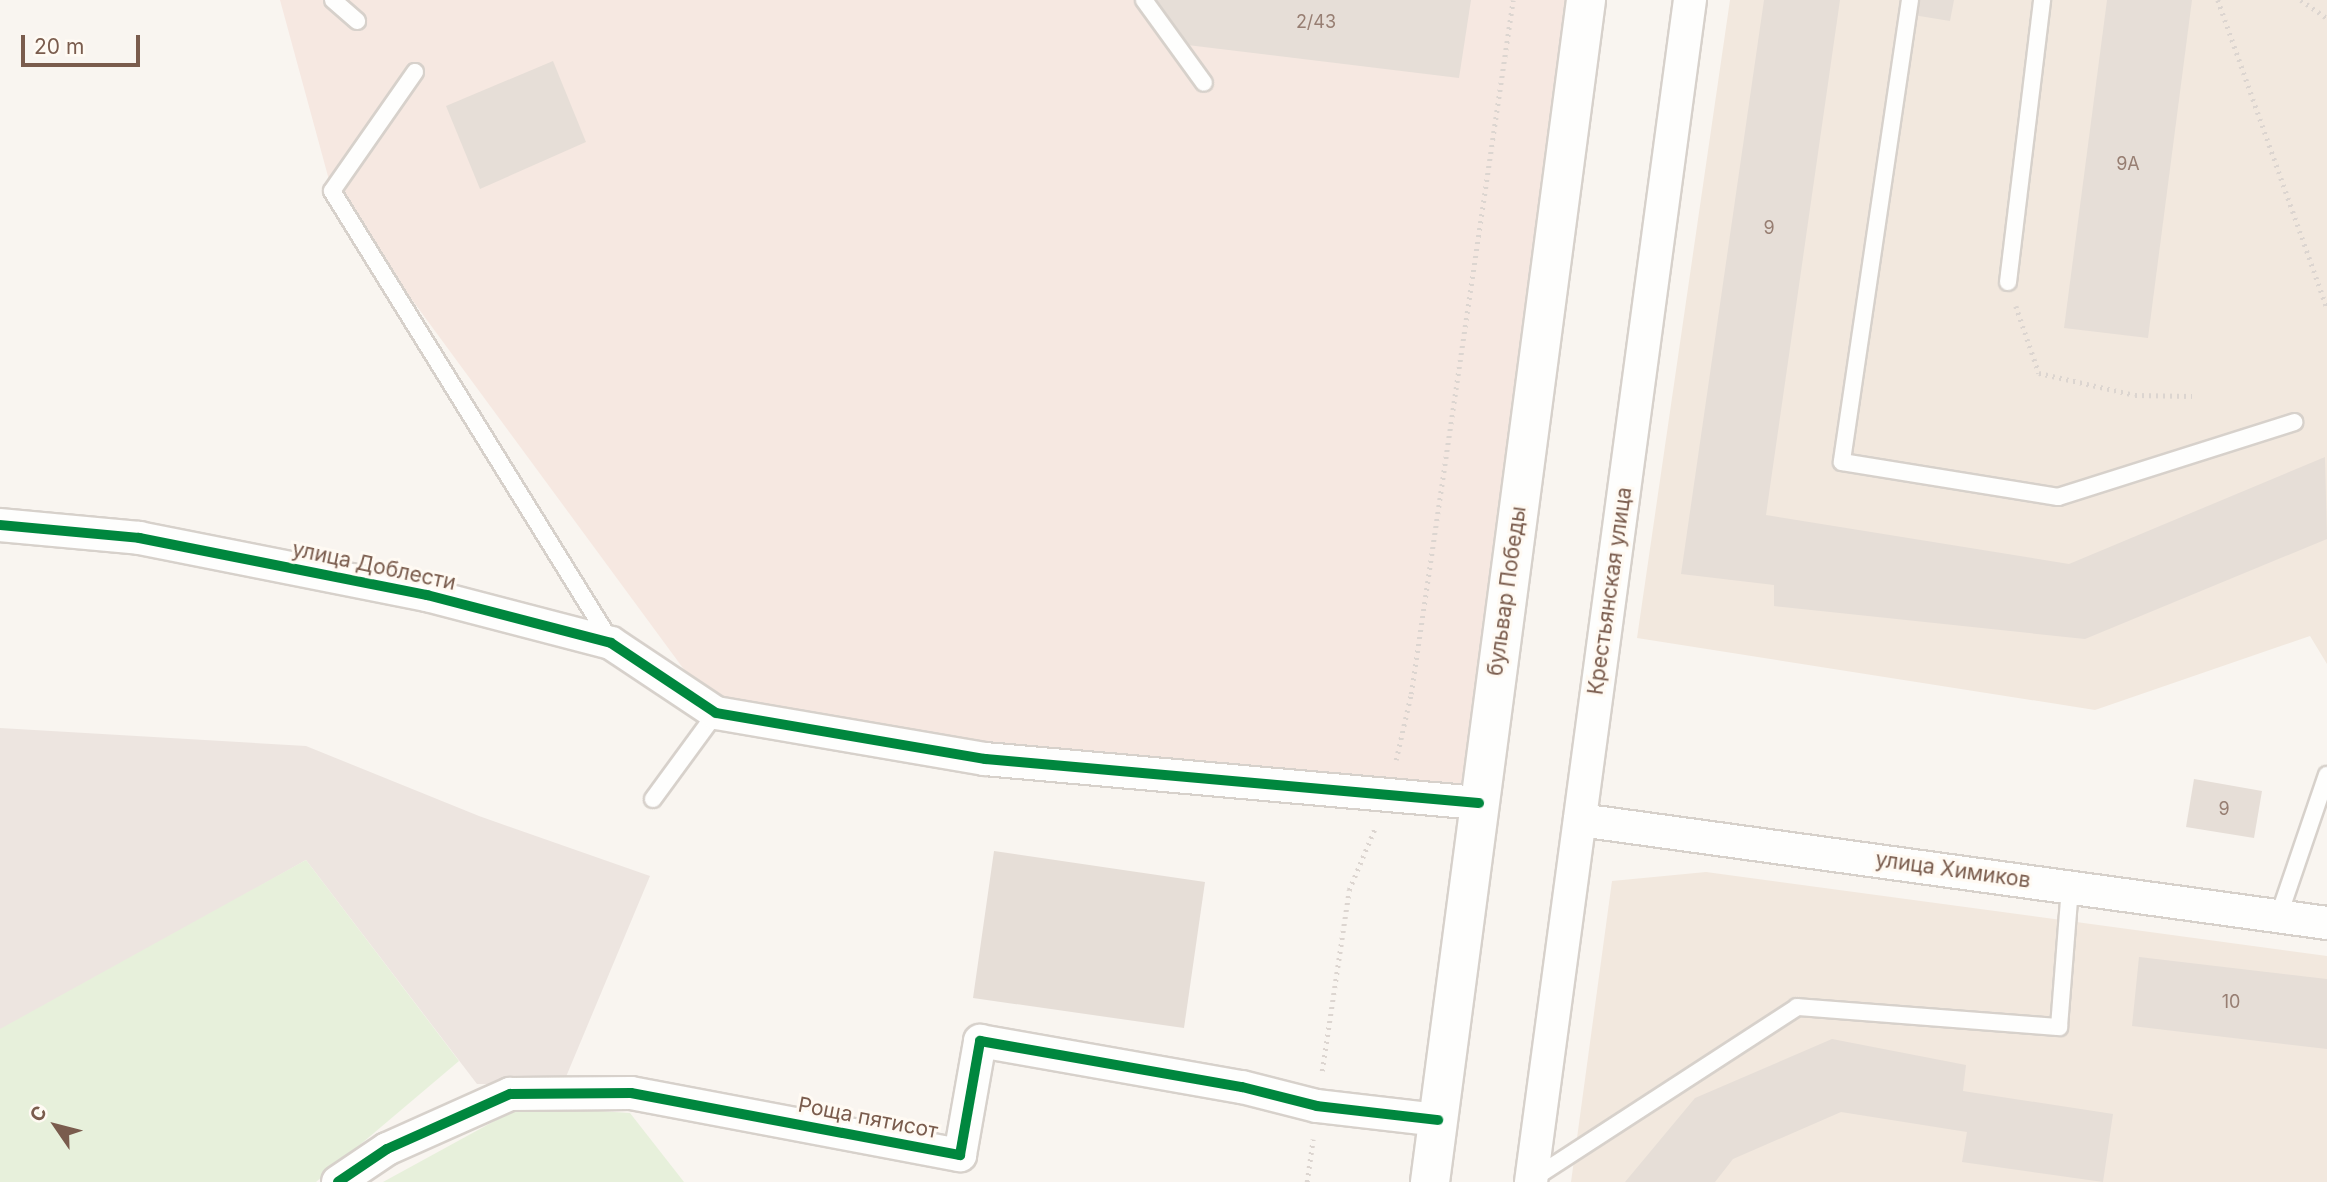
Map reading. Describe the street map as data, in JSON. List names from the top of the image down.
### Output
{
  "streets": {
    "street": [
      "улица Доблести",
      "бульвар Победы",
      "Крестьянская улица",
      "улица Химиков",
      "Роща пятисот"
    ]
  },
  "crossings": [
    ["бульвар Победы", "Роща пятисот"],
    ["Крестьянская улица", "улица Химиков"]
  ],
  "house_numbers": [
    "2/43",
    "9А",
    "9",
    "9",
    "10"
  ],
  "scale_bar": "20 m",
  "north": "top left"
}
